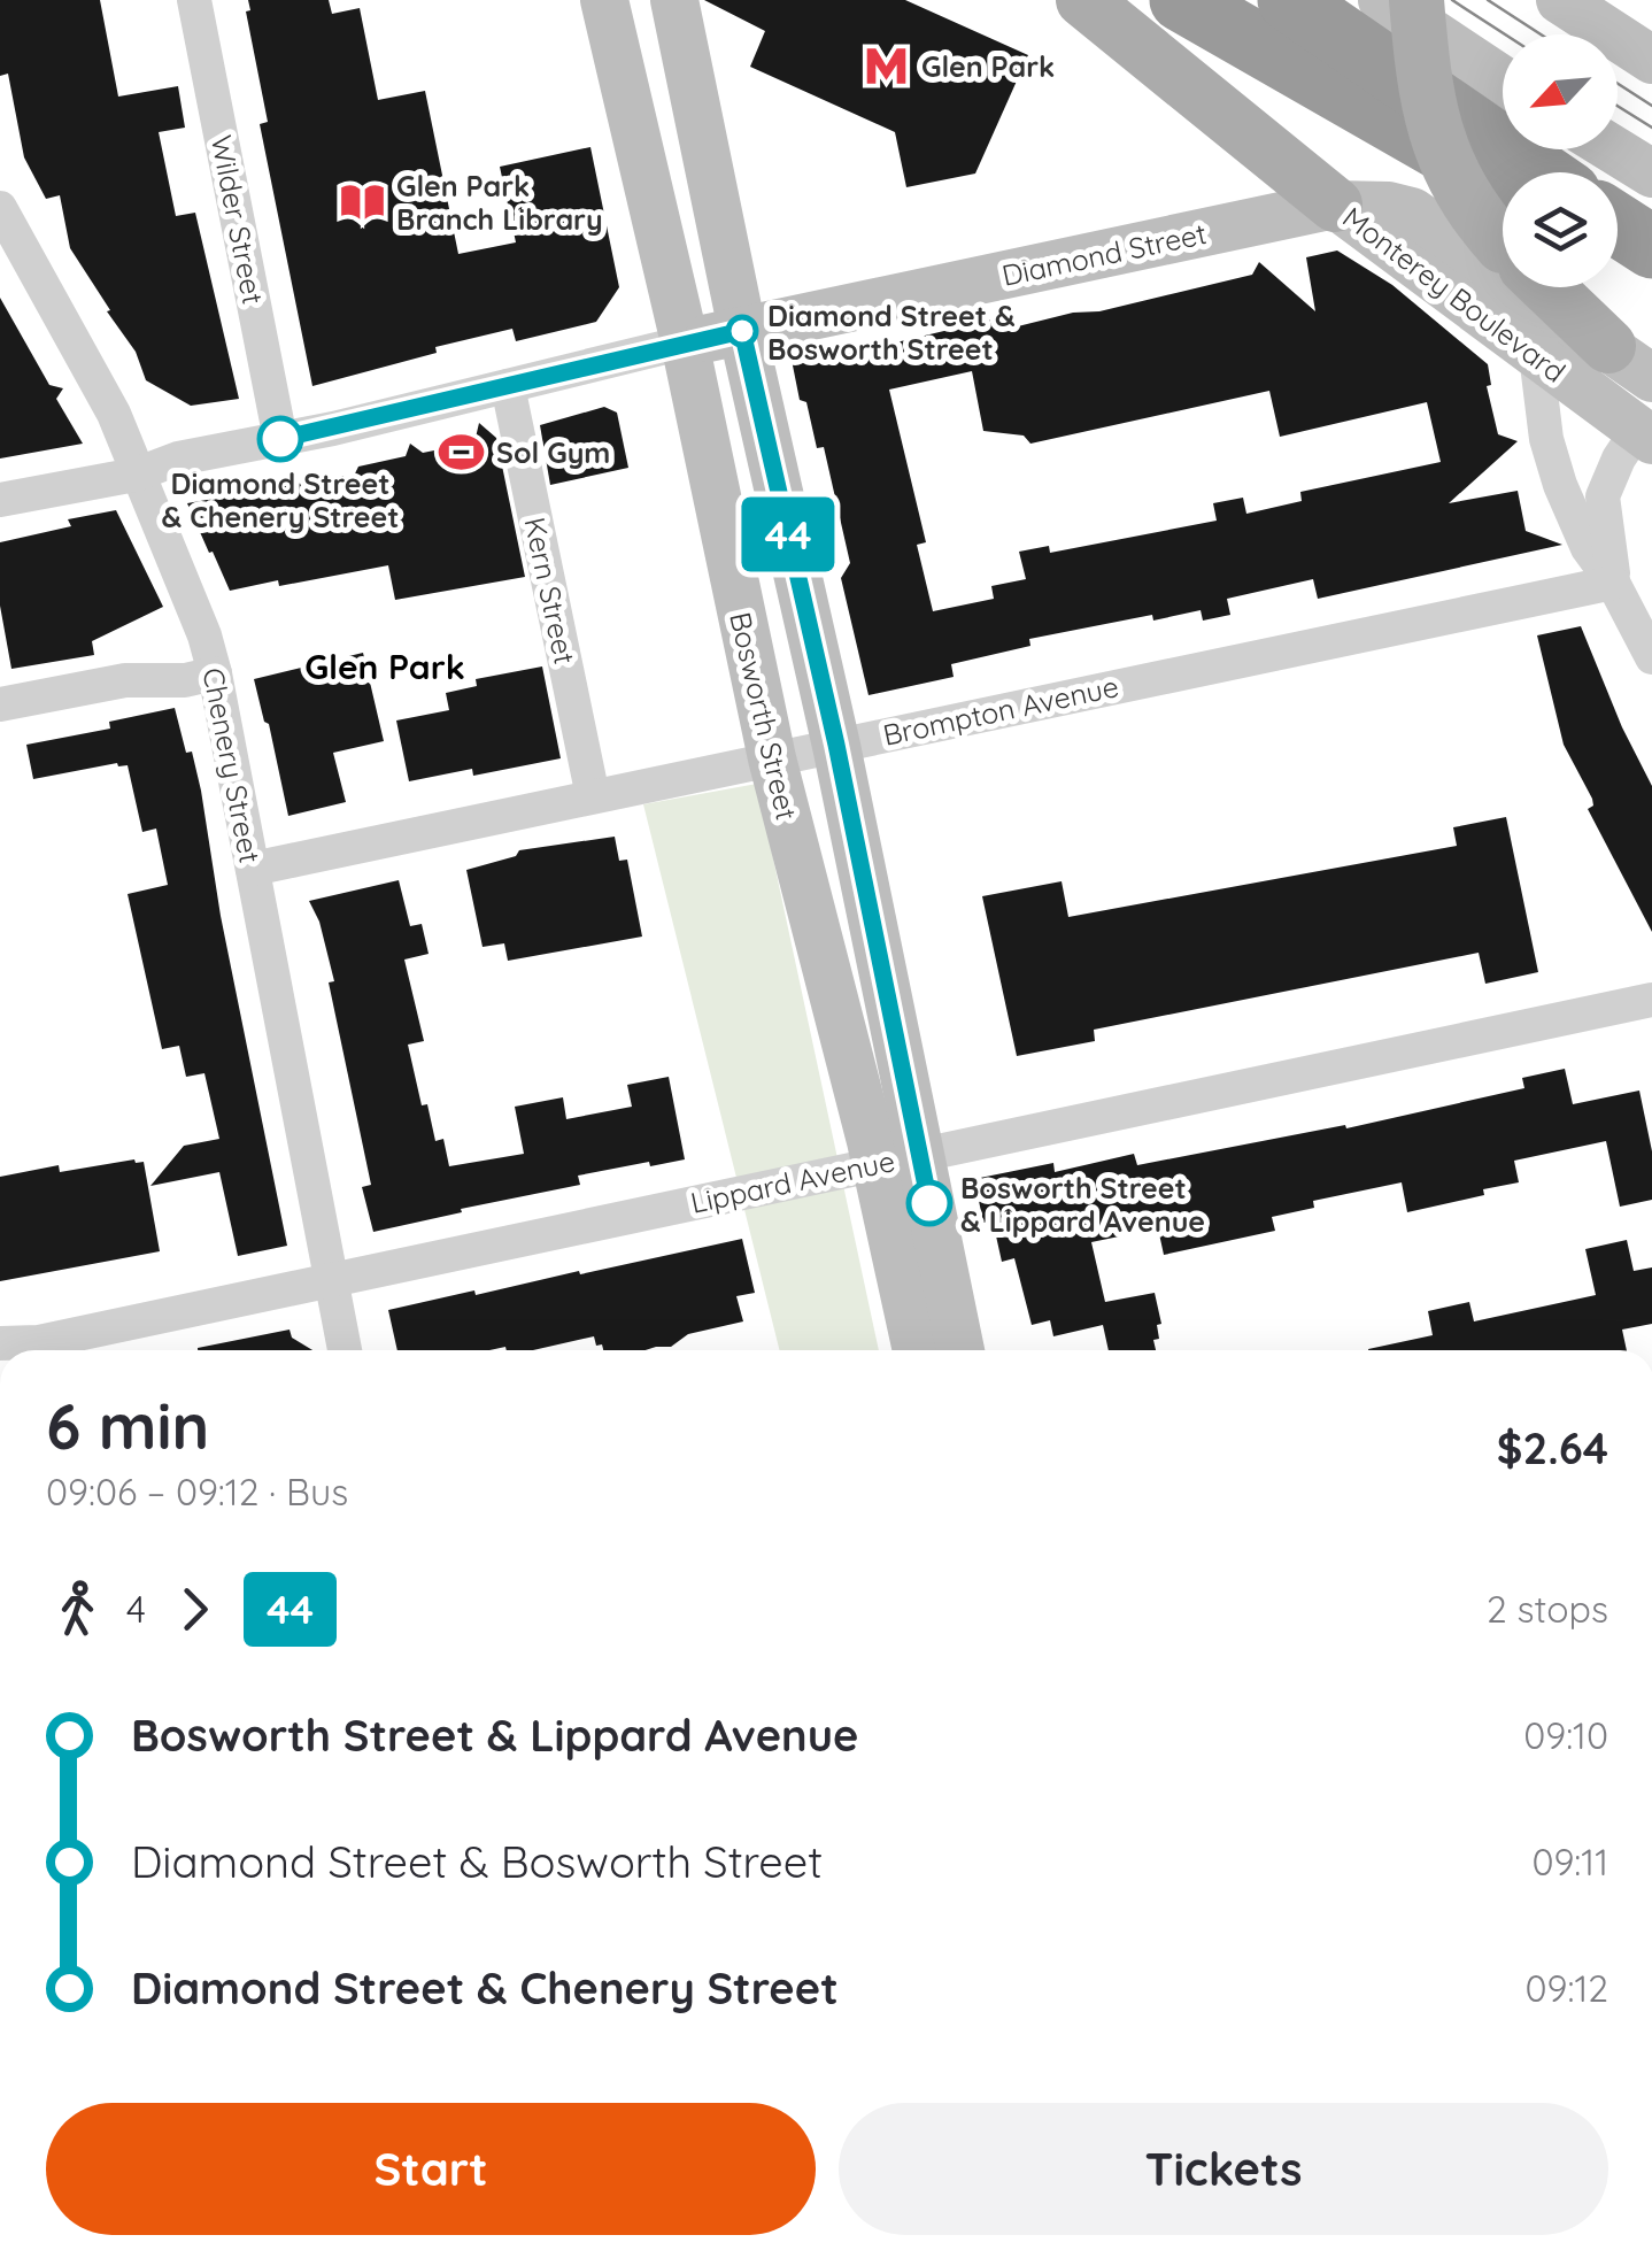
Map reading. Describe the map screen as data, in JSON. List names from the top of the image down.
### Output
{
  "streets": {
    "main road": ["Diamond Street", "Monterey Boulevard", "Bosworth Street"],
    "street": [
      "Wilder Street",
      "Kern Street",
      "Brompton Avenue",
      "Chenery Street",
      "Lippard Avenue"
    ]
  },
  "crossings": [
    ["Wilder Street", "Diamond Street"],
    ["Diamond Street", "Monterey Boulevard"],
    ["Diamond Street", "Kern Street"],
    ["Diamond Street", "Bosworth Street"],
    ["Diamond Street", "Chenery Street"],
    ["Kern Street", "Brompton Avenue"],
    ["Brompton Avenue", "Bosworth Street"],
    ["Brompton Avenue", "Chenery Street"],
    ["Bosworth Street", "Lippard Avenue"],
    ["Chenery Street", "Lippard Avenue"]
  ],
  "districts": ["Glen Park"],
  "places": {
    "metro station": ["Glen Park"],
    "library": ["Glen Park Branch Library"],
    "other": ["Diamond Street & Bosworth Street", "Diamond Street & Chenery Street", "Bosworth Street & Lippard Avenue"],
    "sports": ["Sol Gym"]
  },
  "lines": ["bus line 44"],
  "north": "bottom left",
  "page": {
    "on_map": "44",
    "heading": ["6 min", "09:06 – 09:12 · Bus", "$2.64"],
    "legs": ["4", "44", "2 stops"],
    "list": [
      {
        "name": "Bosworth Street & Lippard Avenue",
        "value": "09:10"
      },
      {
        "name": "Diamond Street & Bosworth Street",
        "value": "09:11"
      },
      {
        "name": "Diamond Street & Chenery Street",
        "value": "09:12"
      }
    ],
    "buttons": ["Start", "Tickets"]
  }
}
